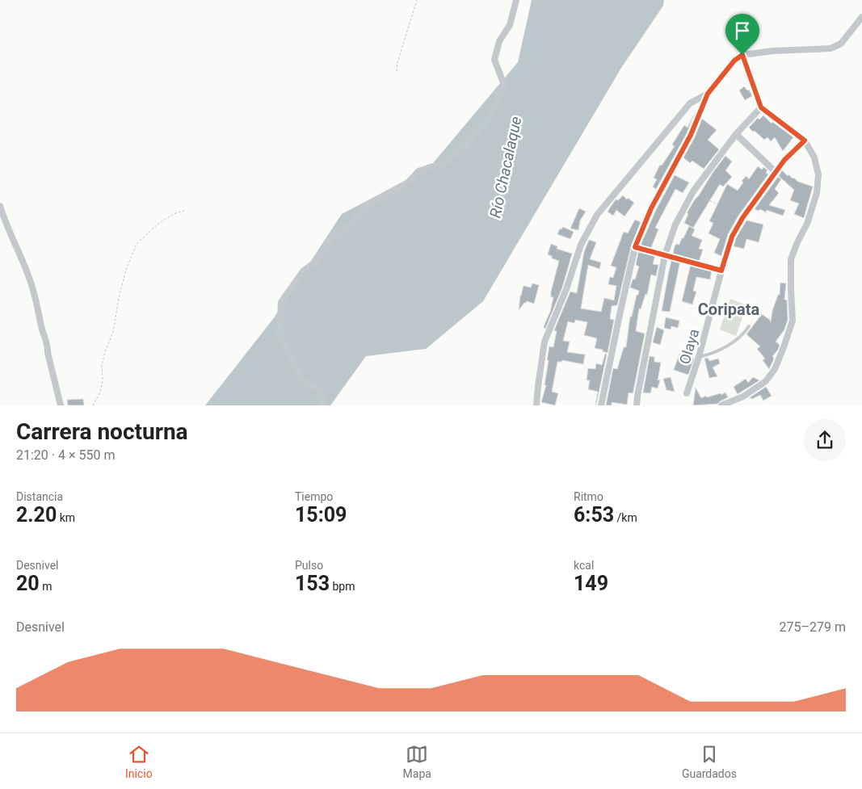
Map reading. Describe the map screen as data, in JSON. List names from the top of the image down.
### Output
{
  "streets": {
    "street": ["Olaya"]
  },
  "districts": ["Coripata"],
  "water": ["Río Chacalaque"],
  "page": {
    "heading": ["Carrera nocturna", "21:20 · 4 × 550 m"],
    "stats": [
      ["Distancia", "2.20 km"],
      ["Tiempo", "15:09"],
      ["Ritmo", "6:53 /km"],
      ["Desnivel", "20 m"],
      ["Pulso", "153 bpm"],
      ["kcal", "149"]
    ],
    "chart": ["Desnivel", "275–279 m"],
    "tabs": ["Inicio", "Mapa", "Guardados"]
  }
}
